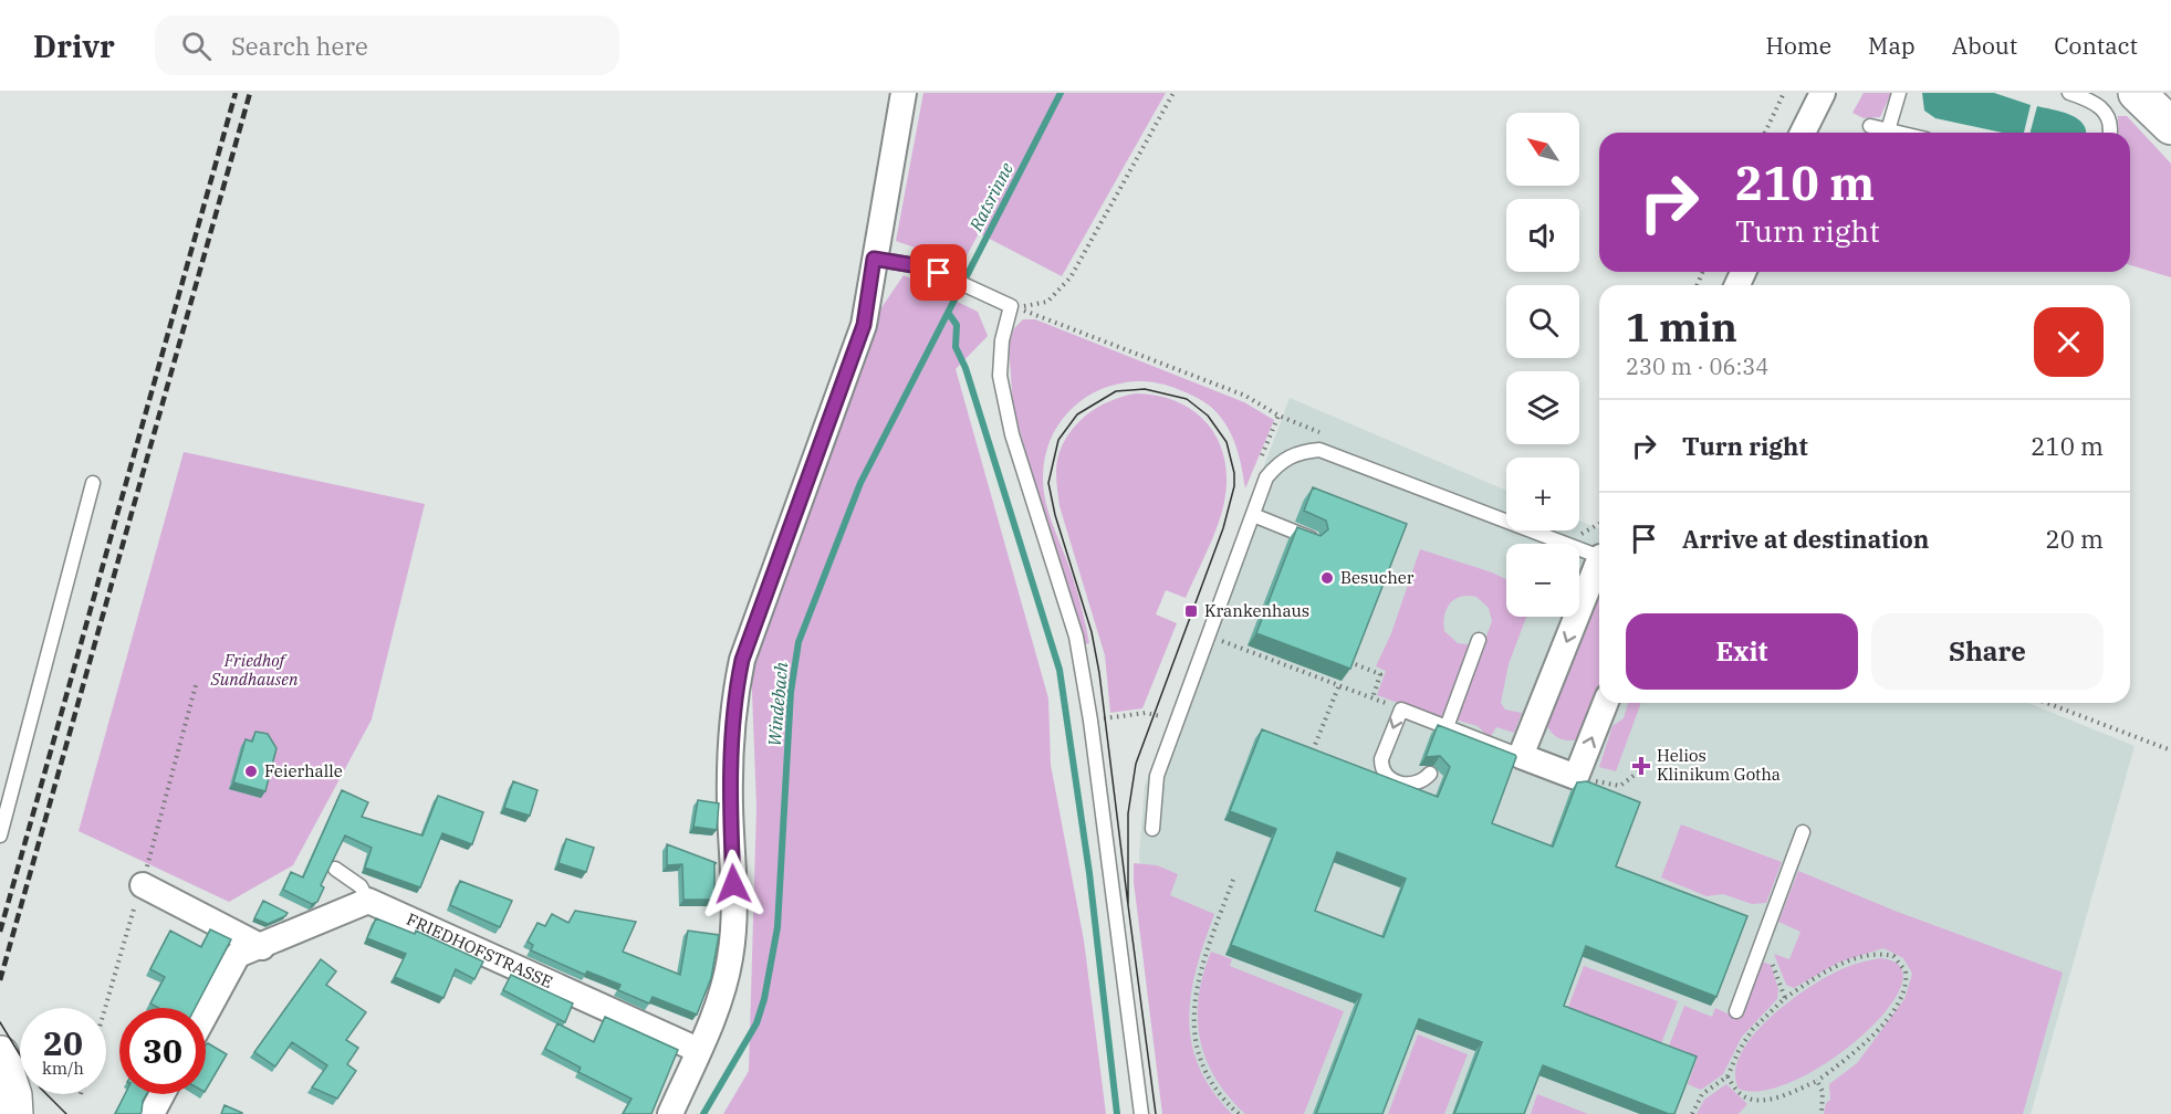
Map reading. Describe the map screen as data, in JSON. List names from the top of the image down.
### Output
{
  "streets": {
    "street": ["FRIEDHOFSTRASSE"]
  },
  "water": ["Ratsrinne", "Windebach"],
  "parks": ["Friedhof Sundhausen"],
  "places": {
    "other": ["Besucher", "Feierhalle"],
    "transit": ["Krankenhaus"],
    "health": ["Helios Klinikum Gotha"]
  },
  "north": "top left",
  "page": {
    "header": "Drivr",
    "search": "Search here",
    "nav": [
      "Home",
      "Map",
      "About",
      "Contact"
    ],
    "map_buttons": ["+", "−"],
    "turn": ["210 m", "Turn right"],
    "heading": ["1 min", "230 m · 06:34"],
    "list": [
      {
        "name": "Turn right",
        "value": "210 m"
      },
      {
        "name": "Arrive at destination",
        "value": "20 m"
      }
    ],
    "buttons": ["Exit", "Share"],
    "speed": "20 km/h",
    "limit": "30"
  }
}
